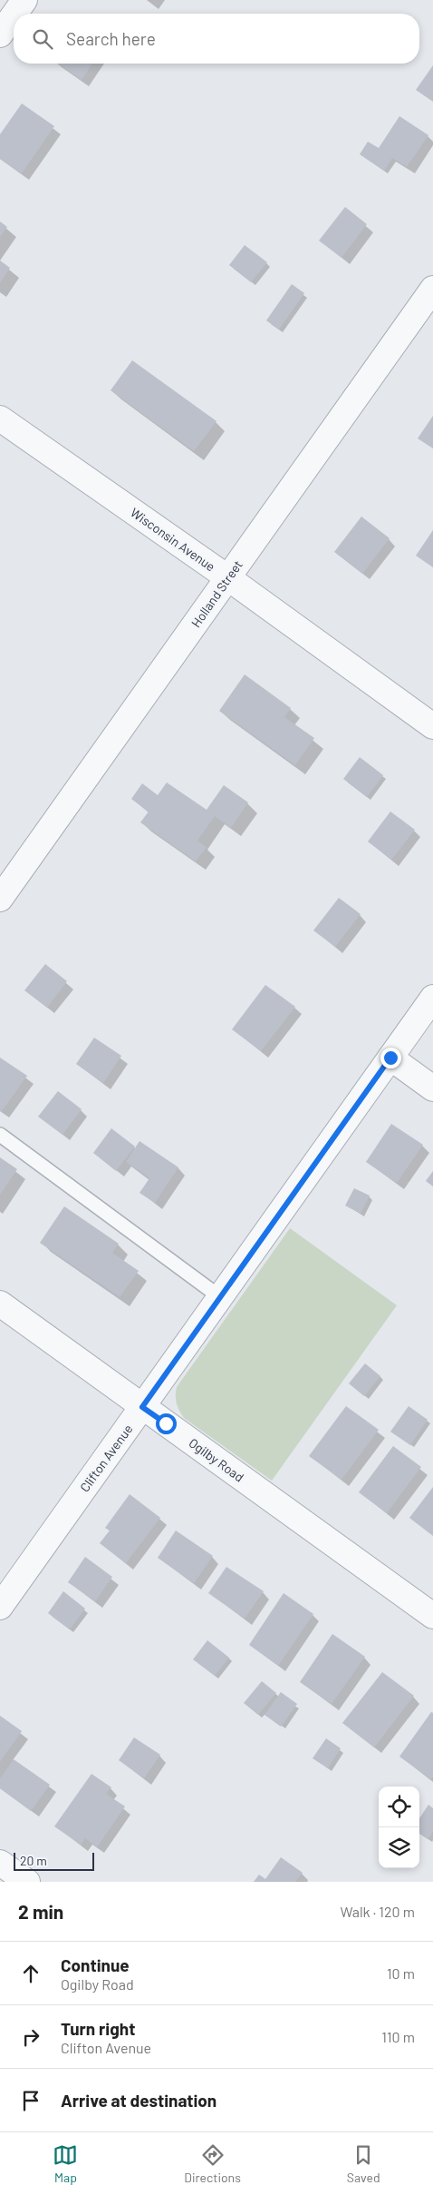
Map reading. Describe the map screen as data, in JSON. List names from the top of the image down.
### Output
{
  "streets": {
    "street": [
      "Wisconsin Avenue",
      "Holland Street",
      "Clifton Avenue",
      "Ogilby Road"
    ]
  },
  "crossings": [
    ["Wisconsin Avenue", "Holland Street"],
    ["Clifton Avenue", "Ogilby Road"]
  ],
  "scale_bar": "20 m",
  "page": {
    "search": "Search here",
    "scale": "20 m",
    "heading": ["2 min", "Walk · 120 m"],
    "list": [
      ["Continue", "Ogilby Road", "10 m"],
      ["Turn right", "Clifton Avenue", "110 m"],
      "Arrive at destination"
    ],
    "nav": ["Map", "Directions", "Saved"]
  }
}
